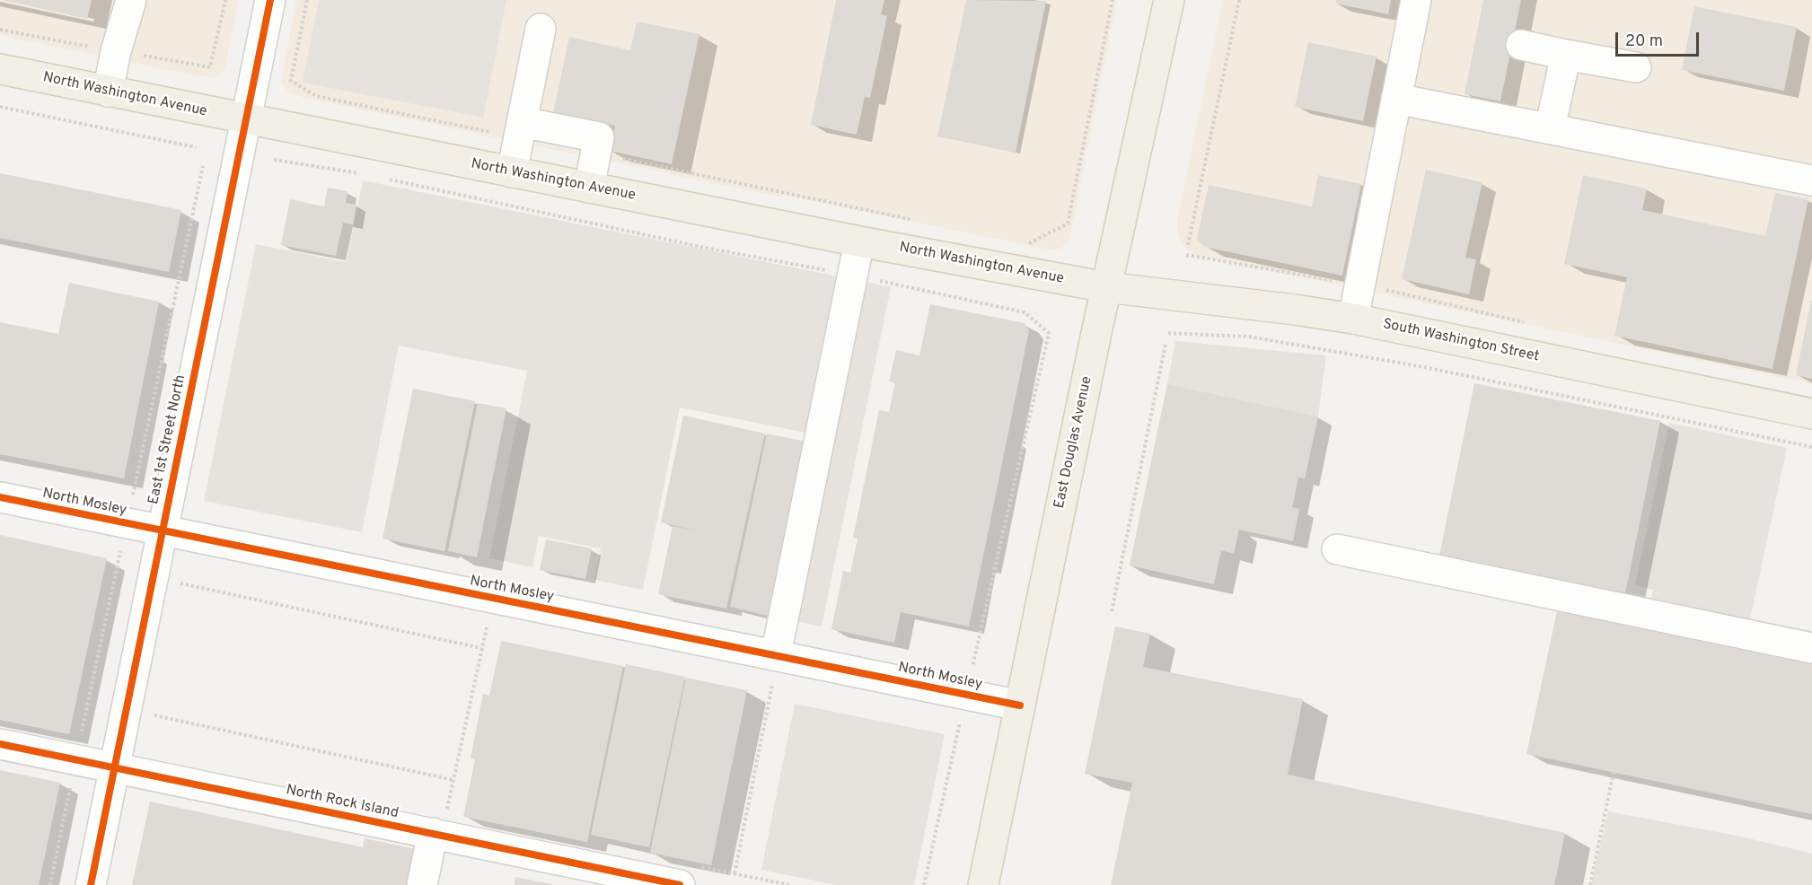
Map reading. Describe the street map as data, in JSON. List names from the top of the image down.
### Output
{
  "streets": {
    "main road": ["North Washington Avenue", "South Washington Street", "East Douglas Avenue"],
    "street": ["East 1st Street North", "North Mosley", "North Rock Island"]
  },
  "crossings": [
    ["North Washington Avenue", "South Washington Street"],
    ["North Washington Avenue", "East 1st Street North"],
    ["North Washington Avenue", "East Douglas Avenue"],
    ["South Washington Street", "East Douglas Avenue"],
    ["East 1st Street North", "North Mosley"],
    ["East 1st Street North", "North Rock Island"],
    ["East Douglas Avenue", "North Mosley"]
  ],
  "scale_bar": "20 m"
}
